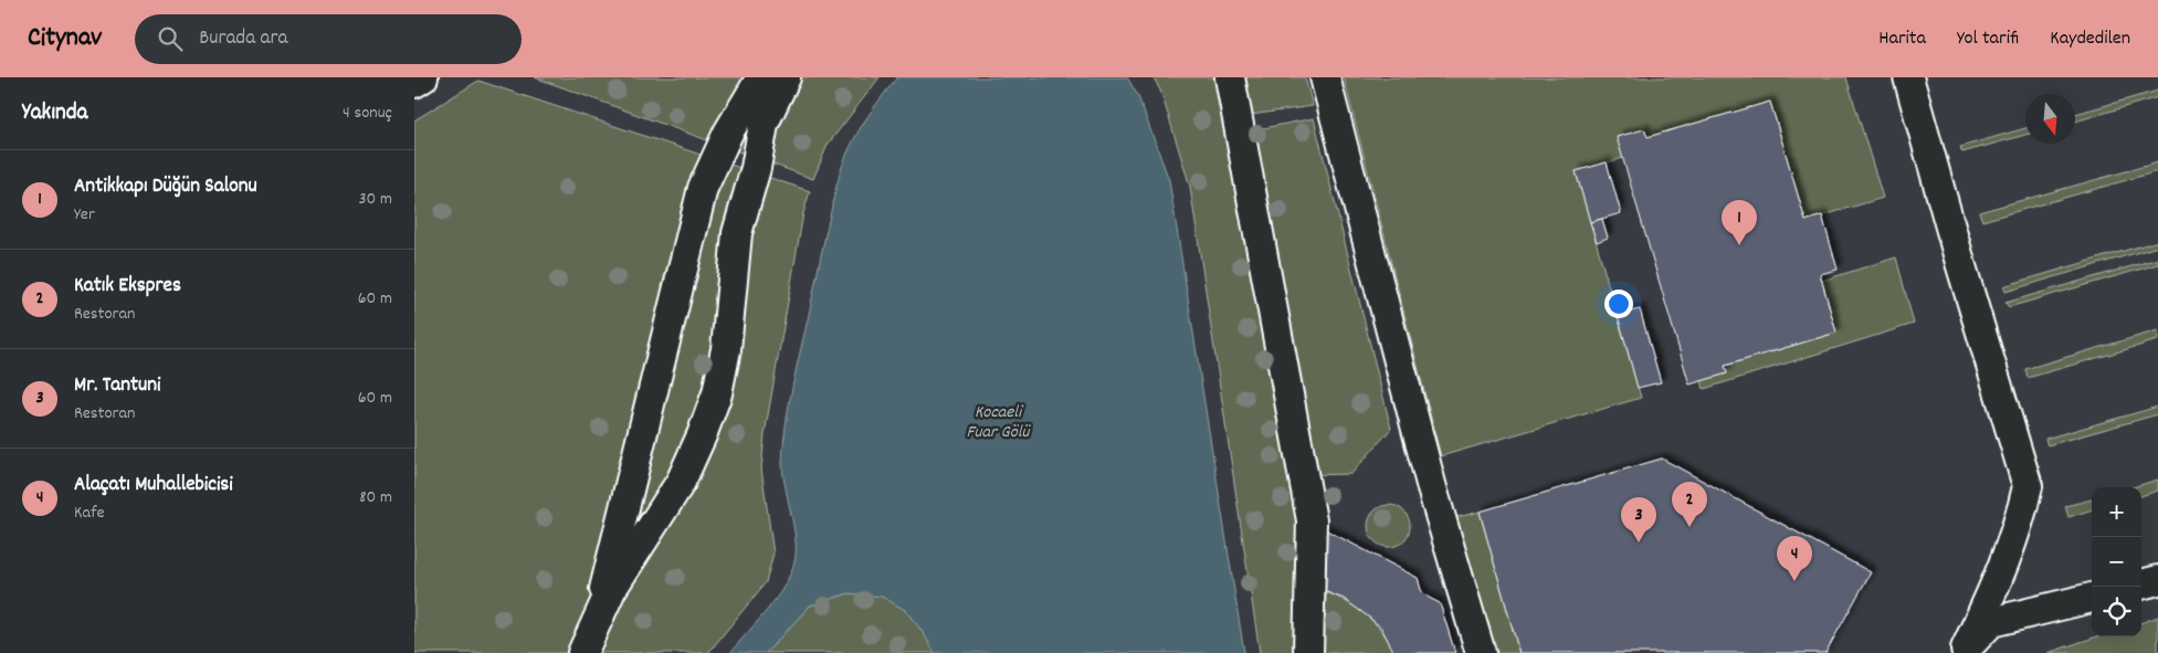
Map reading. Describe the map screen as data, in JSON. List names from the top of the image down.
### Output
{
  "water": ["Kocaeli Fuar Gölü"],
  "north": "bottom",
  "page": {
    "header": "Citynav",
    "search": "Burada ara",
    "nav": ["Harita", "Yol tarifi", "Kaydedilen"],
    "heading": ["Yakında", "4 sonuç"],
    "list": [
      {
        "mark": "1",
        "name": "Antikkapı Düğün Salonu",
        "note": "Yer",
        "value": "30 m"
      },
      {
        "mark": "2",
        "name": "Katık Ekspres",
        "note": "Restoran",
        "value": "60 m"
      },
      {
        "mark": "3",
        "name": "Mr. Tantuni",
        "note": "Restoran",
        "value": "60 m"
      },
      {
        "mark": "4",
        "name": "Alaçatı Muhallebicisi",
        "note": "Kafe",
        "value": "80 m"
      }
    ],
    "pins": [
      "1",
      "2",
      "3",
      "4"
    ],
    "map_buttons": ["+", "−"]
  }
}
